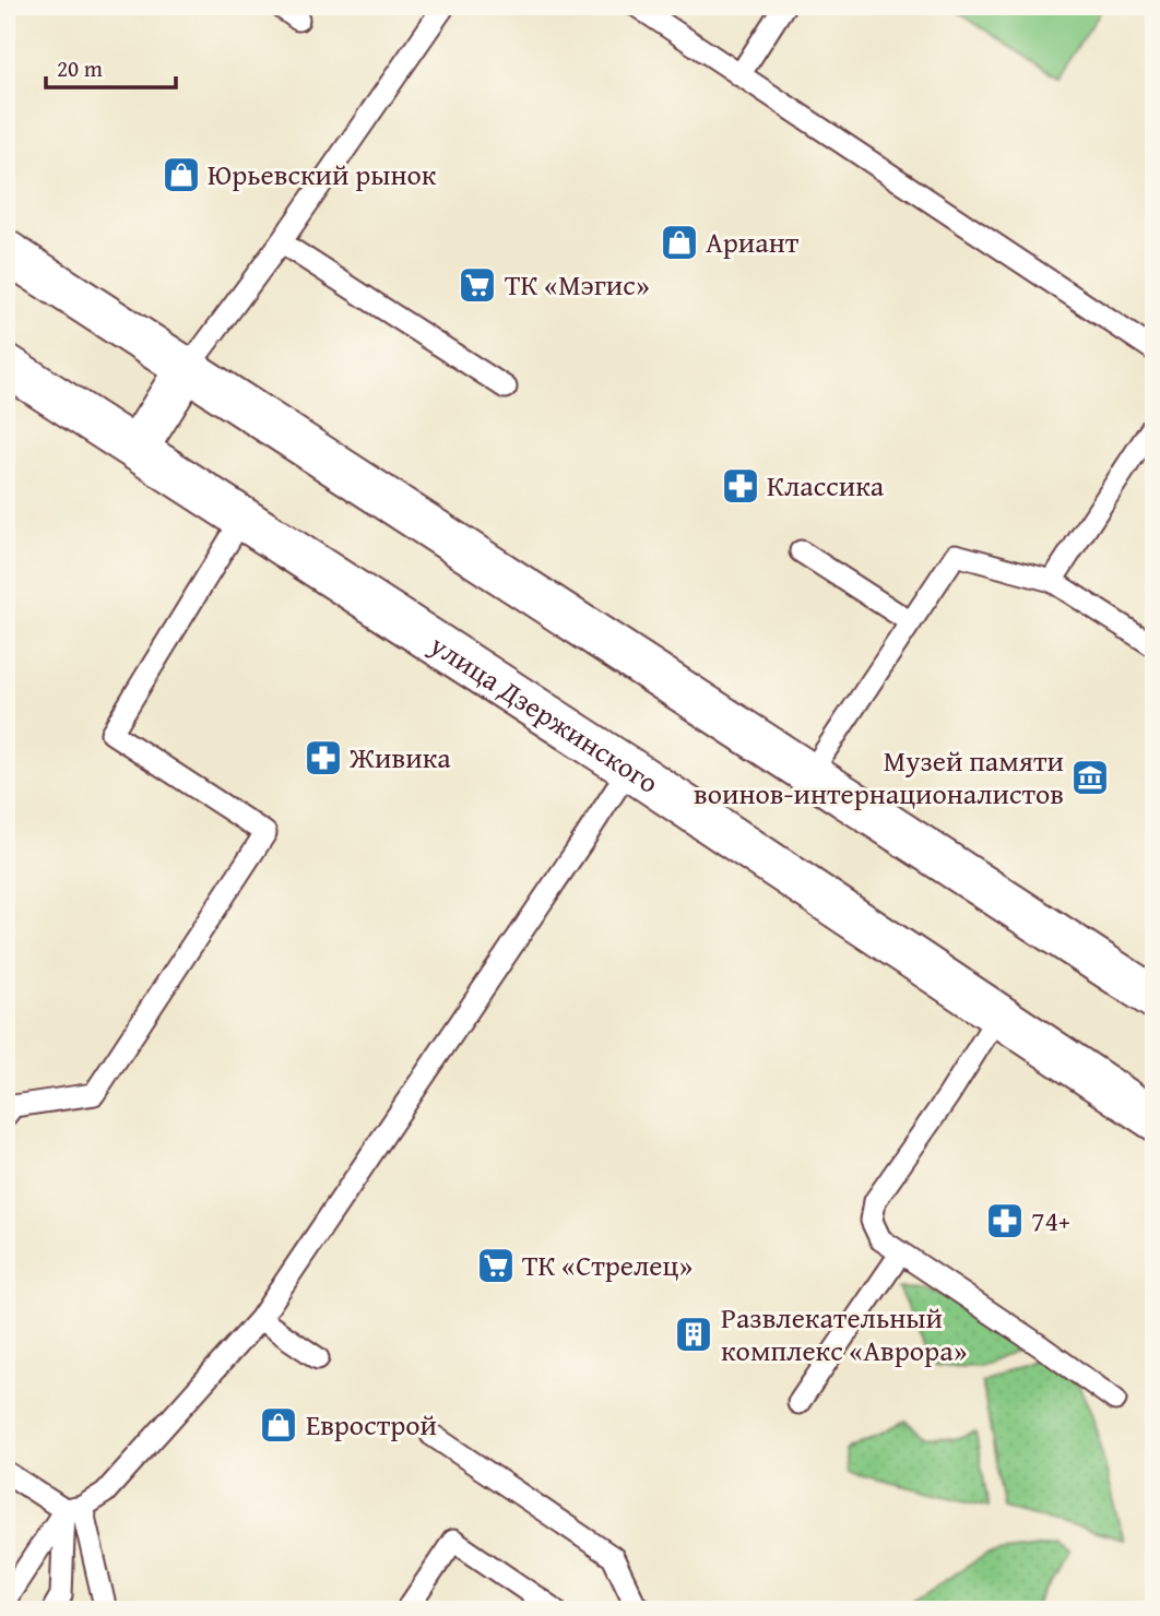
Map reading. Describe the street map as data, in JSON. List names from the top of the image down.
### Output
{
  "streets": {
    "main road": ["улица Дзержинского"]
  },
  "places": {
    "shop": ["Юрьевский рынок", "Ариант", "Еврострой"],
    "supermarket": ["ТК «Мэгис»", "ТК «Стрелец»"],
    "pharmacy": ["Классика", "Живика", "74+"],
    "museum": ["Музей памяти воинов-интернационалистов"],
    "building": ["Развлекательный комплекс «Аврора»"]
  },
  "scale_bar": "20 m"
}
